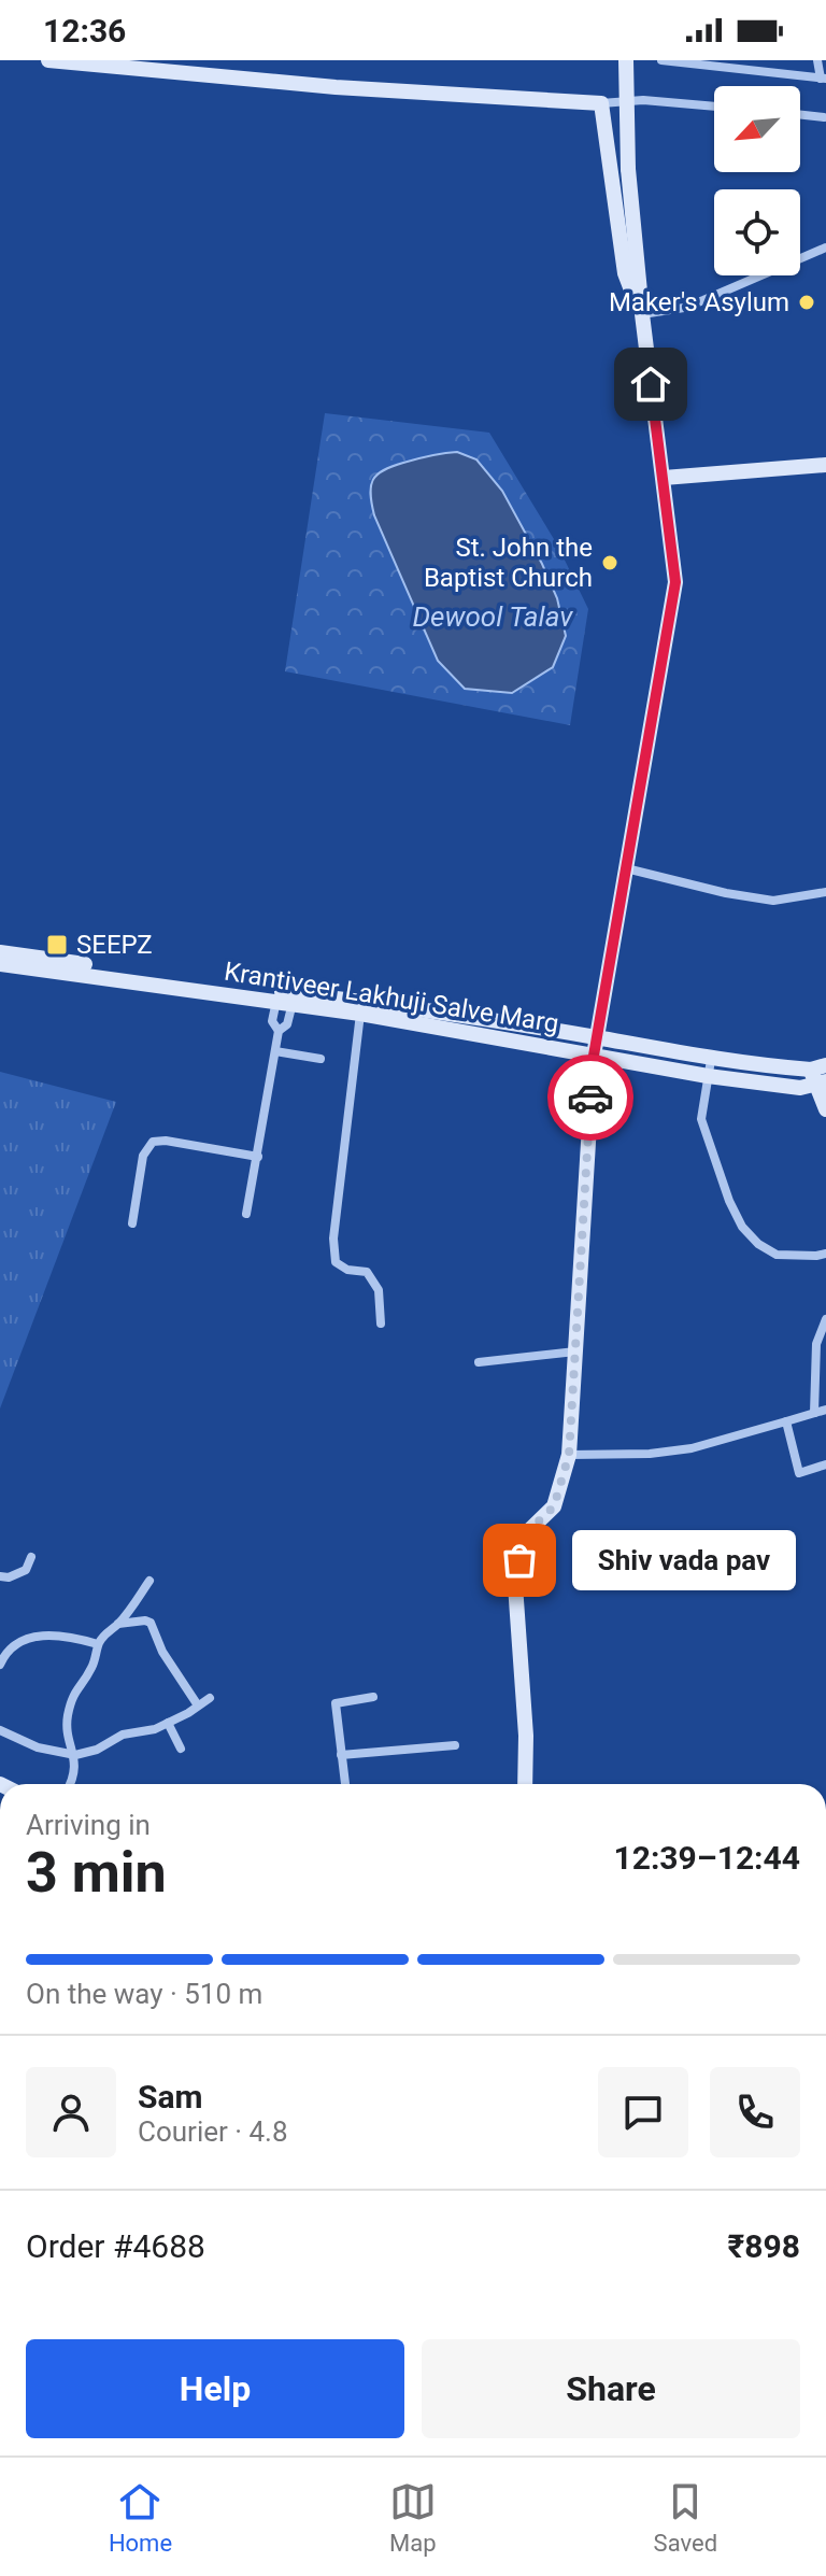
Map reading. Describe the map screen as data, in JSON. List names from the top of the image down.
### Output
{
  "streets": {
    "main road": ["Krantiveer Lakhuji Salve Marg"]
  },
  "water": ["Dewool Talav"],
  "places": {
    "other": ["Maker's Asylum", "St. John the Baptist Church", "Shiv vada pav"],
    "transit": ["SEEPZ"]
  },
  "north": "bottom left",
  "page": {
    "status": "12:36",
    "bubble": "Shiv vada pav",
    "heading": ["3 min", "Arriving in", "12:39–12:44"],
    "panel": [
      "Sam",
      "Courier · 4.8",
      "Order #4688",
      "₹898"
    ],
    "bar": "On the way · 510 m",
    "buttons": ["Help", "Share"],
    "tabs": ["Home", "Map", "Saved"]
  }
}
